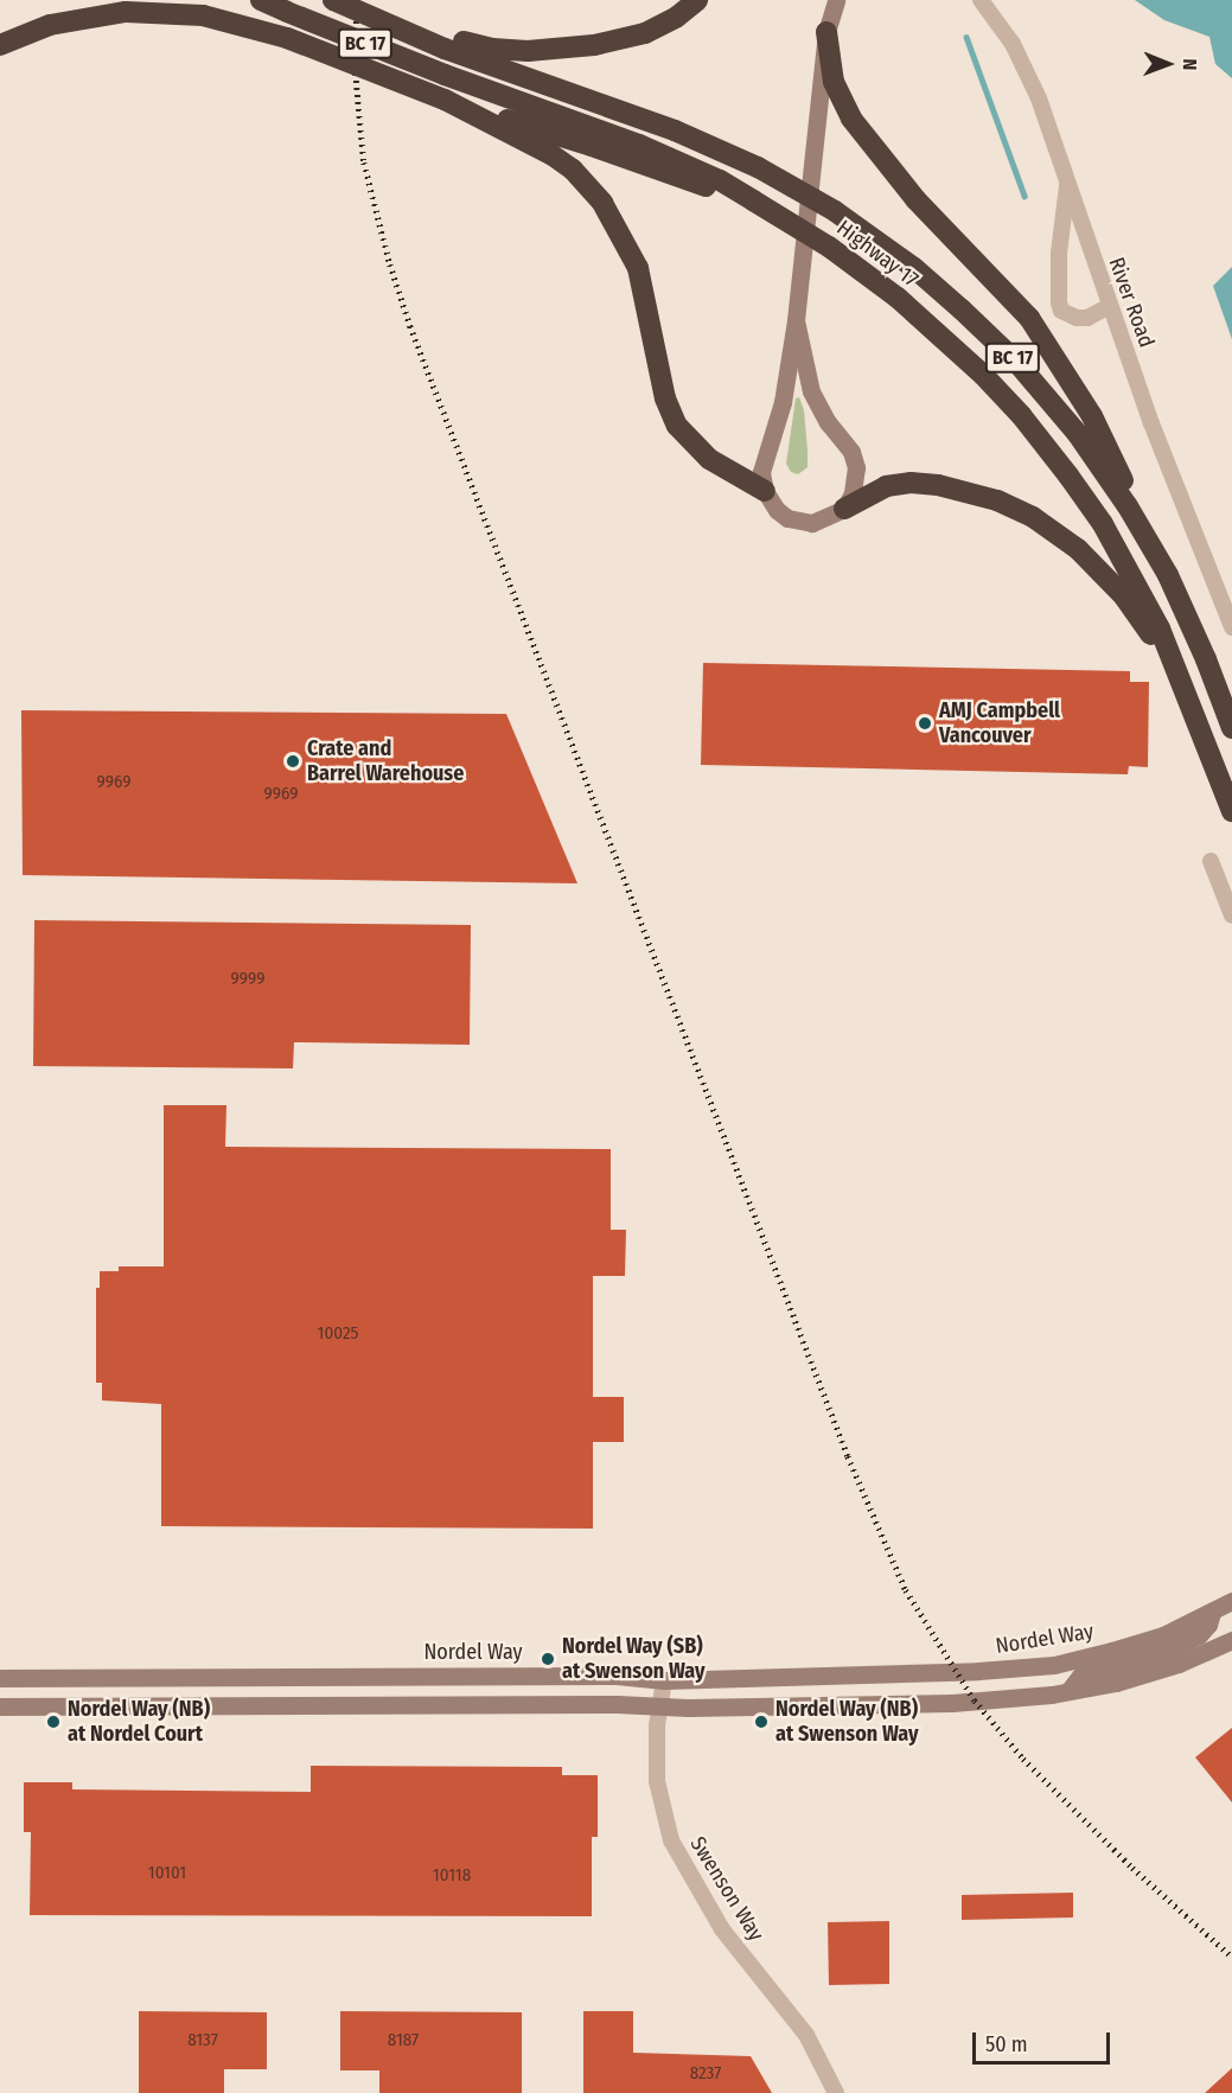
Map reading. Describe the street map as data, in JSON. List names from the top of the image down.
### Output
{
  "streets": {
    "highway": ["BC 17", "Highway 17"],
    "street": ["River Road", "Nordel Way", "Swenson Way"]
  },
  "crossings": [
    ["BC 17", "Highway 17"],
    ["Nordel Way", "Swenson Way"]
  ],
  "places": [
    "AMJ Campbell Vancouver",
    "Crate and Barrel Warehouse",
    "Nordel Way (SB) at Swenson Way",
    "Nordel Way (NB) at Nordel Court",
    "Nordel Way (NB) at Swenson Way"
  ],
  "house_numbers": [
    "9969",
    "9969",
    "9999",
    "10025",
    "10101",
    "10118",
    "8137",
    "8187",
    "8237"
  ],
  "scale_bar": "50 m",
  "north": "right"
}
